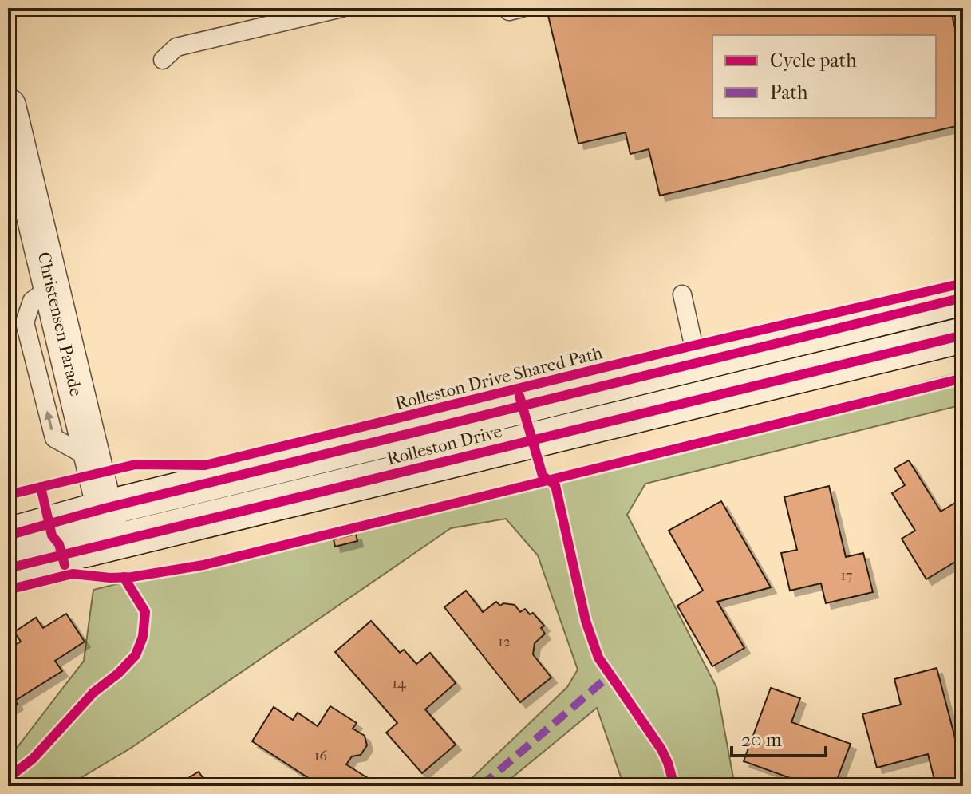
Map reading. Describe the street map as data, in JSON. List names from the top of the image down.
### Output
{
  "streets": {
    "main road": ["Christensen Parade", "Rolleston Drive"],
    "cycle path": ["Rolleston Drive Shared Path"]
  },
  "crossings": [
    ["Christensen Parade", "Rolleston Drive"]
  ],
  "house_numbers": [
    "17",
    "12",
    "14",
    "16"
  ],
  "legend": ["Cycle path", "Path"],
  "scale_bar": "20 m"
}
